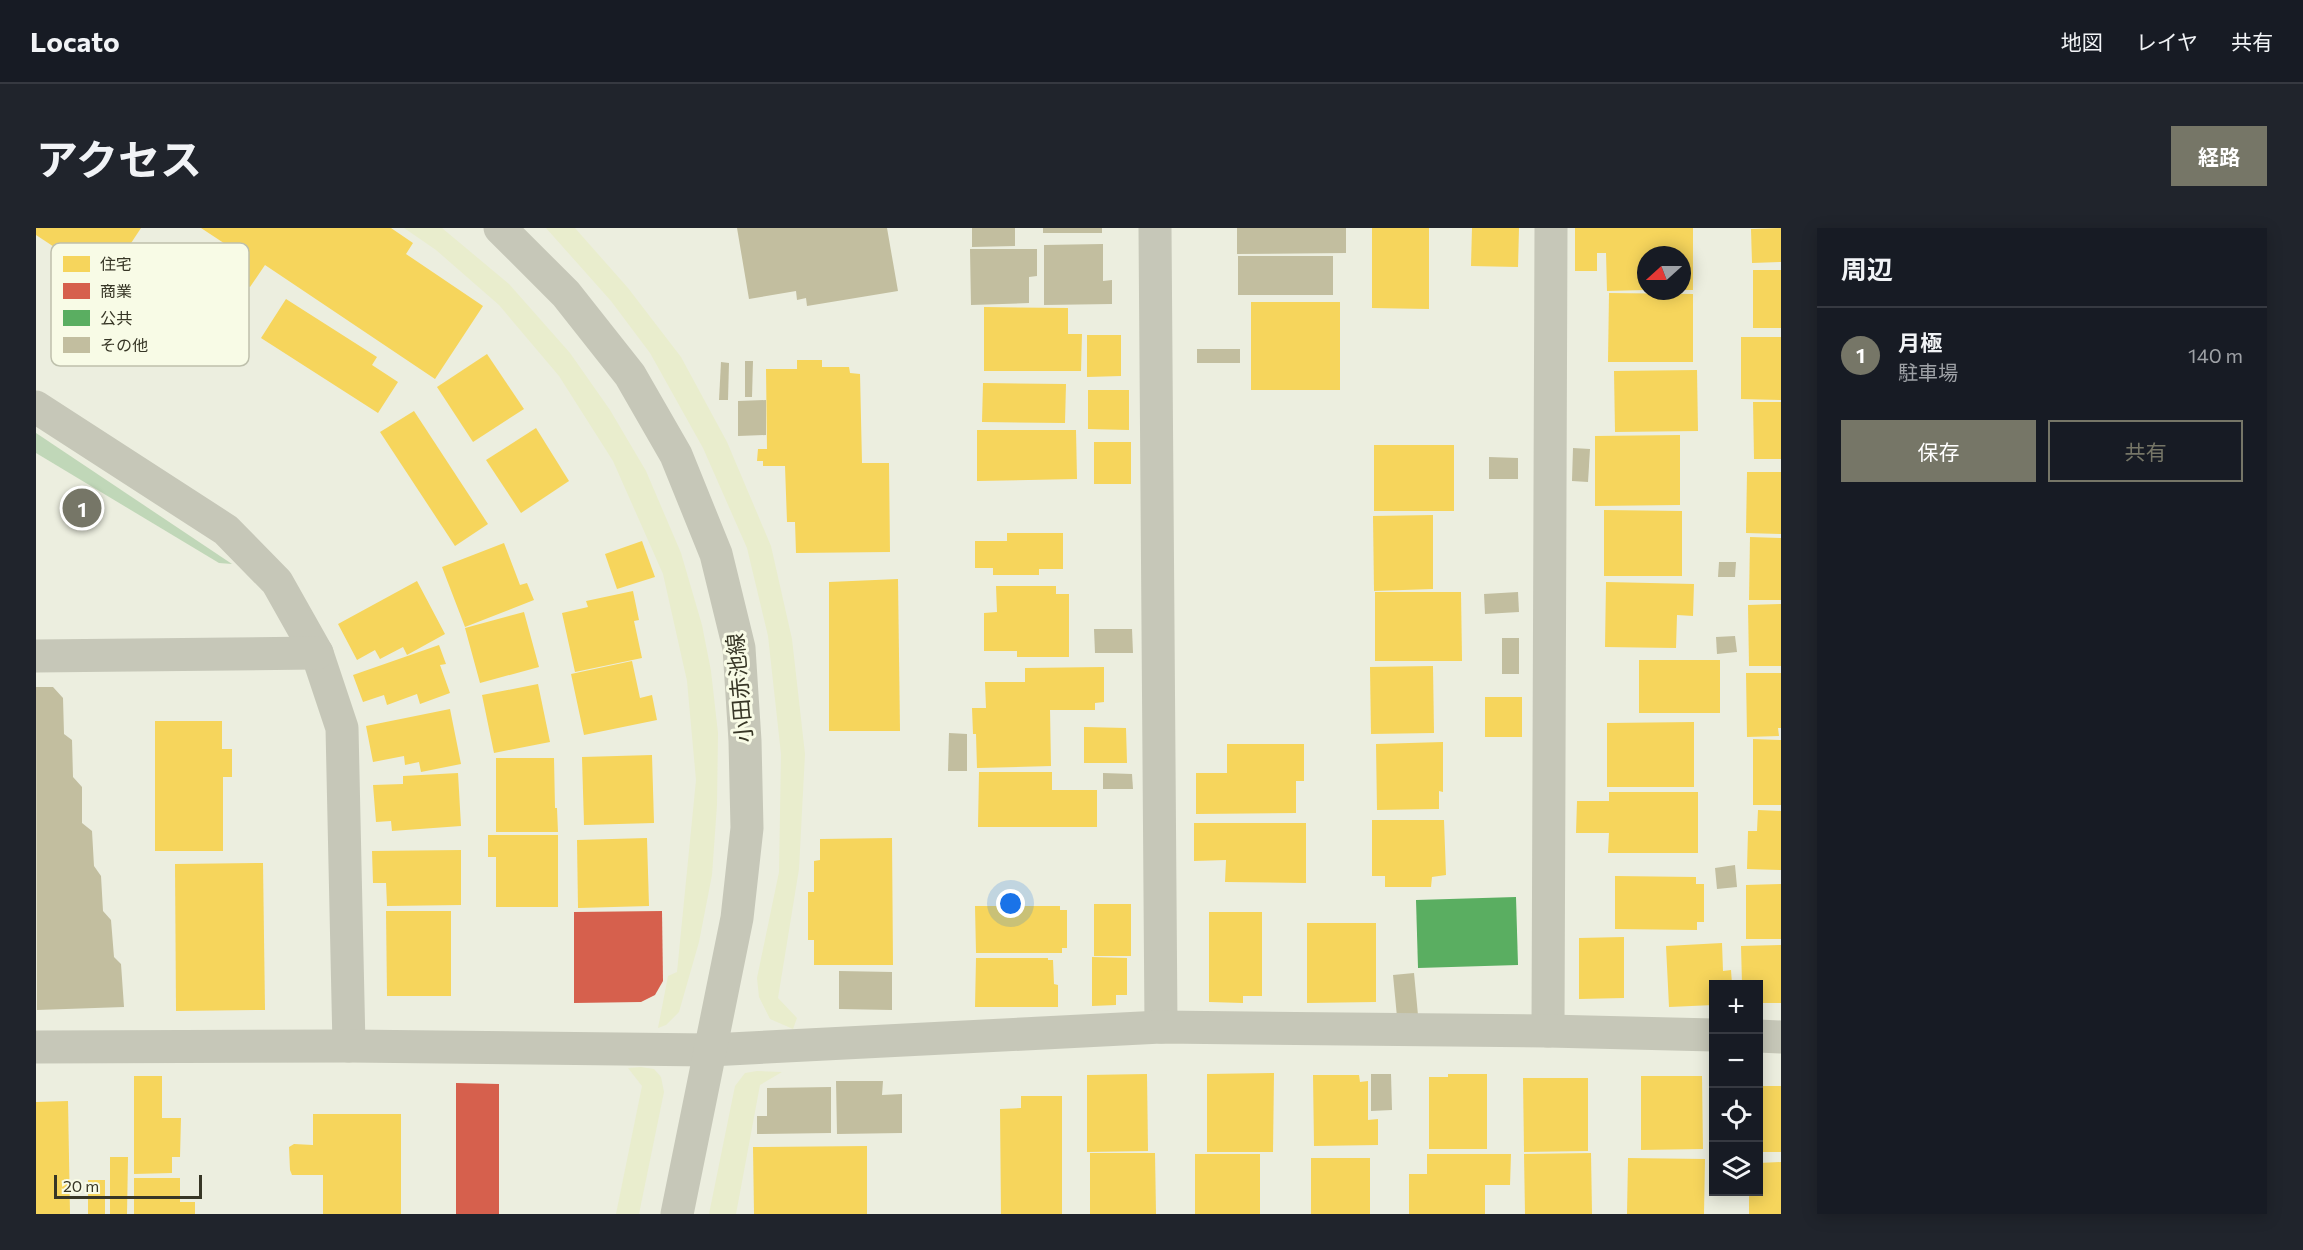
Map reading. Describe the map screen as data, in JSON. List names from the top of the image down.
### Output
{
  "streets": {
    "street": ["小田赤池線"]
  },
  "legend": [
    "住宅",
    "商業",
    "公共",
    "その他"
  ],
  "scale_bar": "20 m",
  "north": "left",
  "page": {
    "header": "Locato",
    "nav": ["地図", "レイヤ", "共有"],
    "title": "アクセス",
    "buttons": [
      "経路",
      ["保存", "共有"]
    ],
    "heading": "周辺",
    "list": [
      {
        "mark": "1",
        "name": "月極",
        "note": "駐車場",
        "value": "140 m"
      }
    ],
    "pins": "1",
    "map_buttons": ["+", "−"],
    "scale": "20 m"
  }
}
